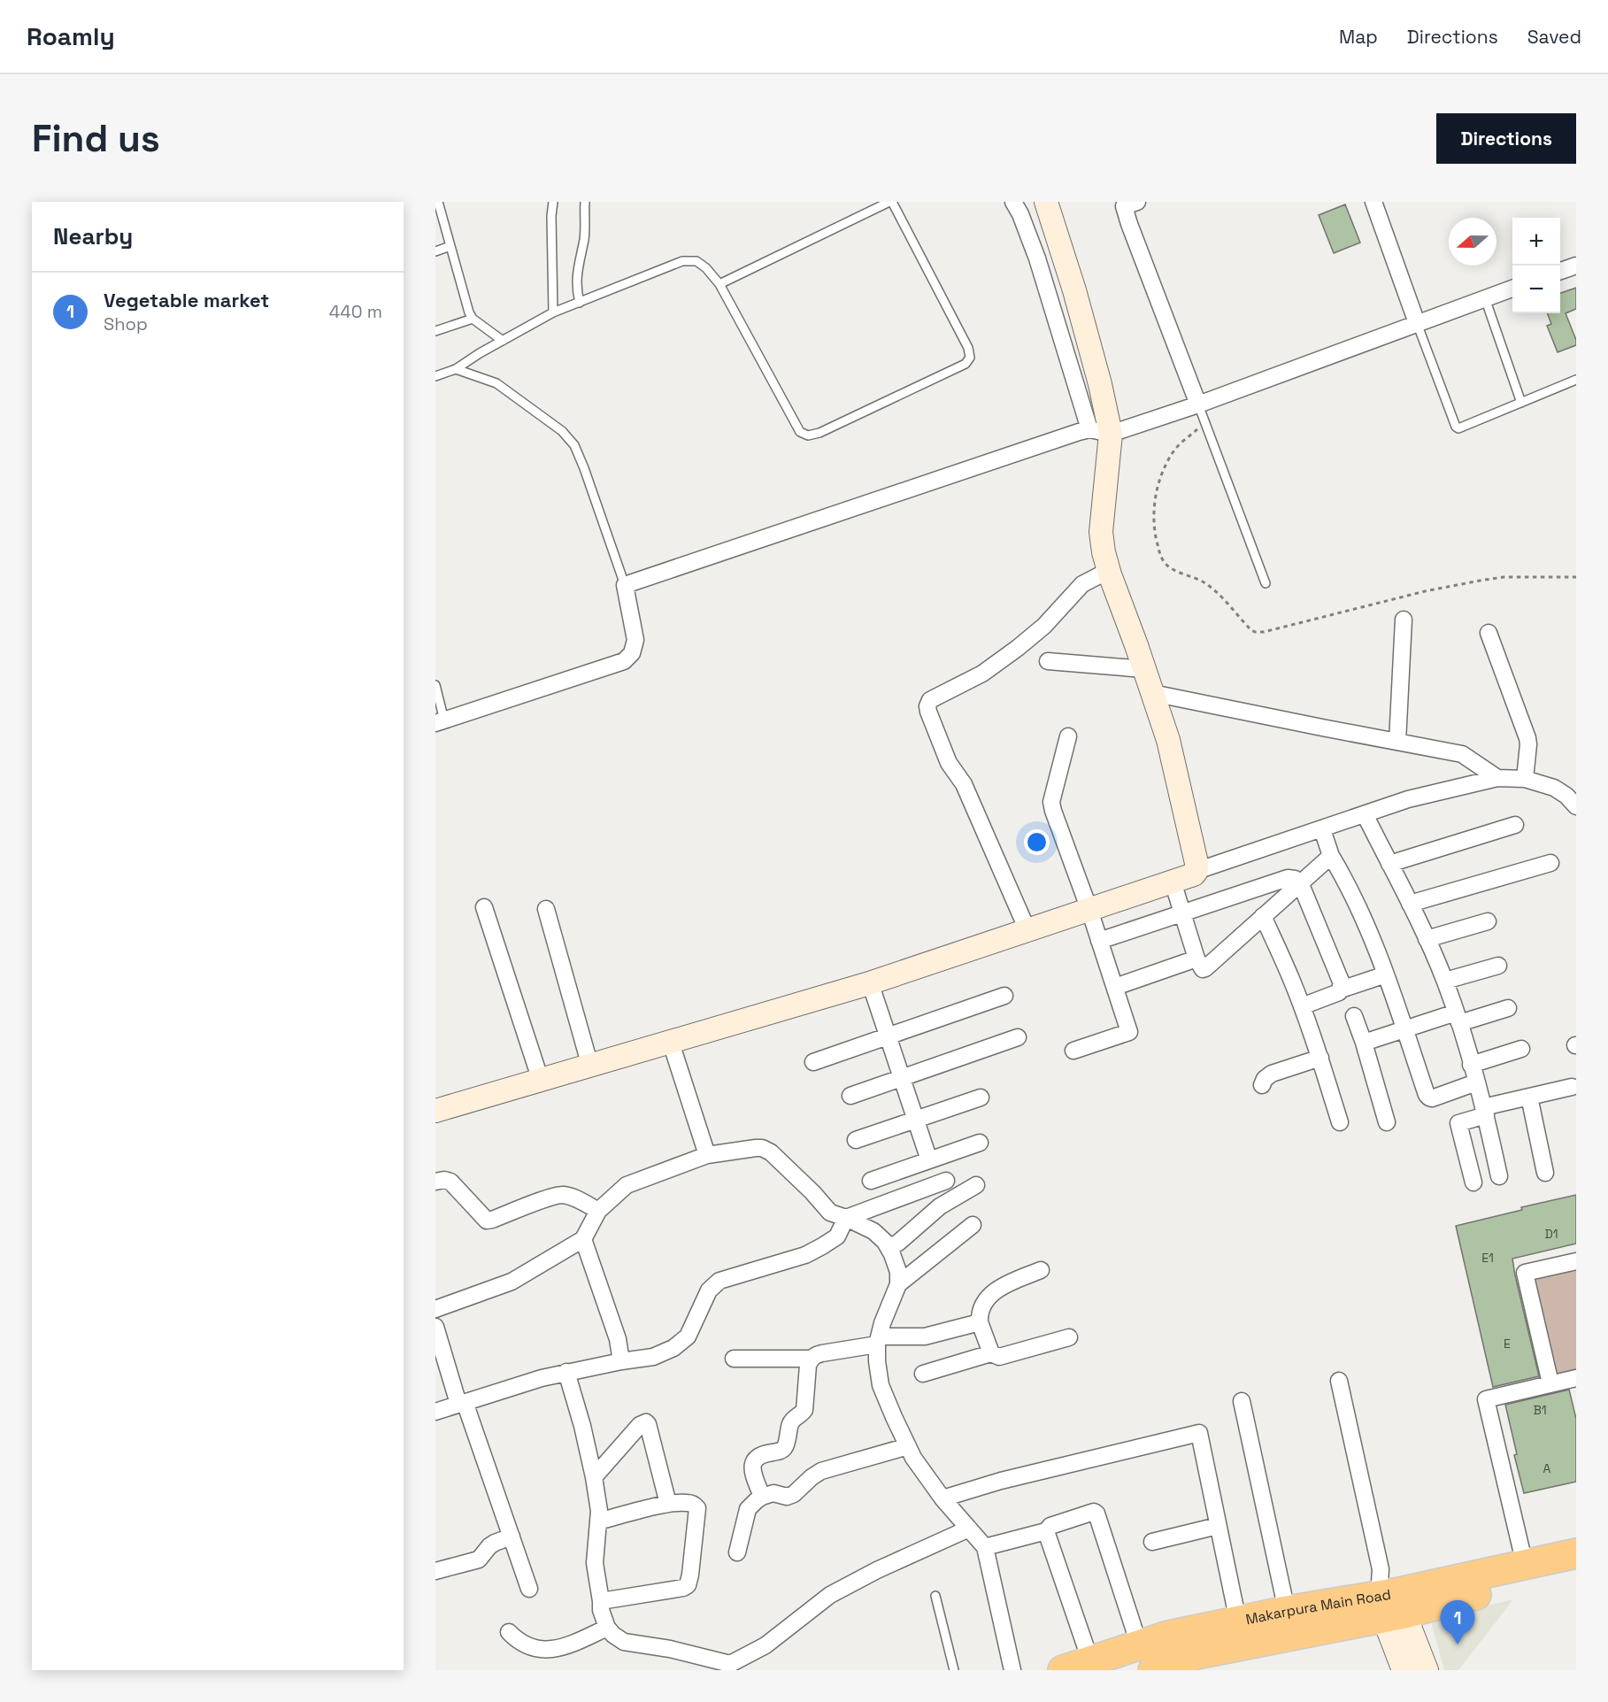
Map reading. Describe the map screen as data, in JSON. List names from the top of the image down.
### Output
{
  "streets": {
    "highway": ["Makarpura Main Road"]
  },
  "house_numbers": [
    "D1",
    "E1",
    "E",
    "B1",
    "A"
  ],
  "north": "left",
  "page": {
    "header": "Roamly",
    "nav": ["Map", "Directions", "Saved"],
    "buttons": "Directions",
    "title": "Find us",
    "heading": "Nearby",
    "map_buttons": ["+", "−"],
    "list": [
      {
        "mark": "1",
        "name": "Vegetable market",
        "note": "Shop",
        "value": "440 m"
      }
    ],
    "pins": "1"
  }
}
